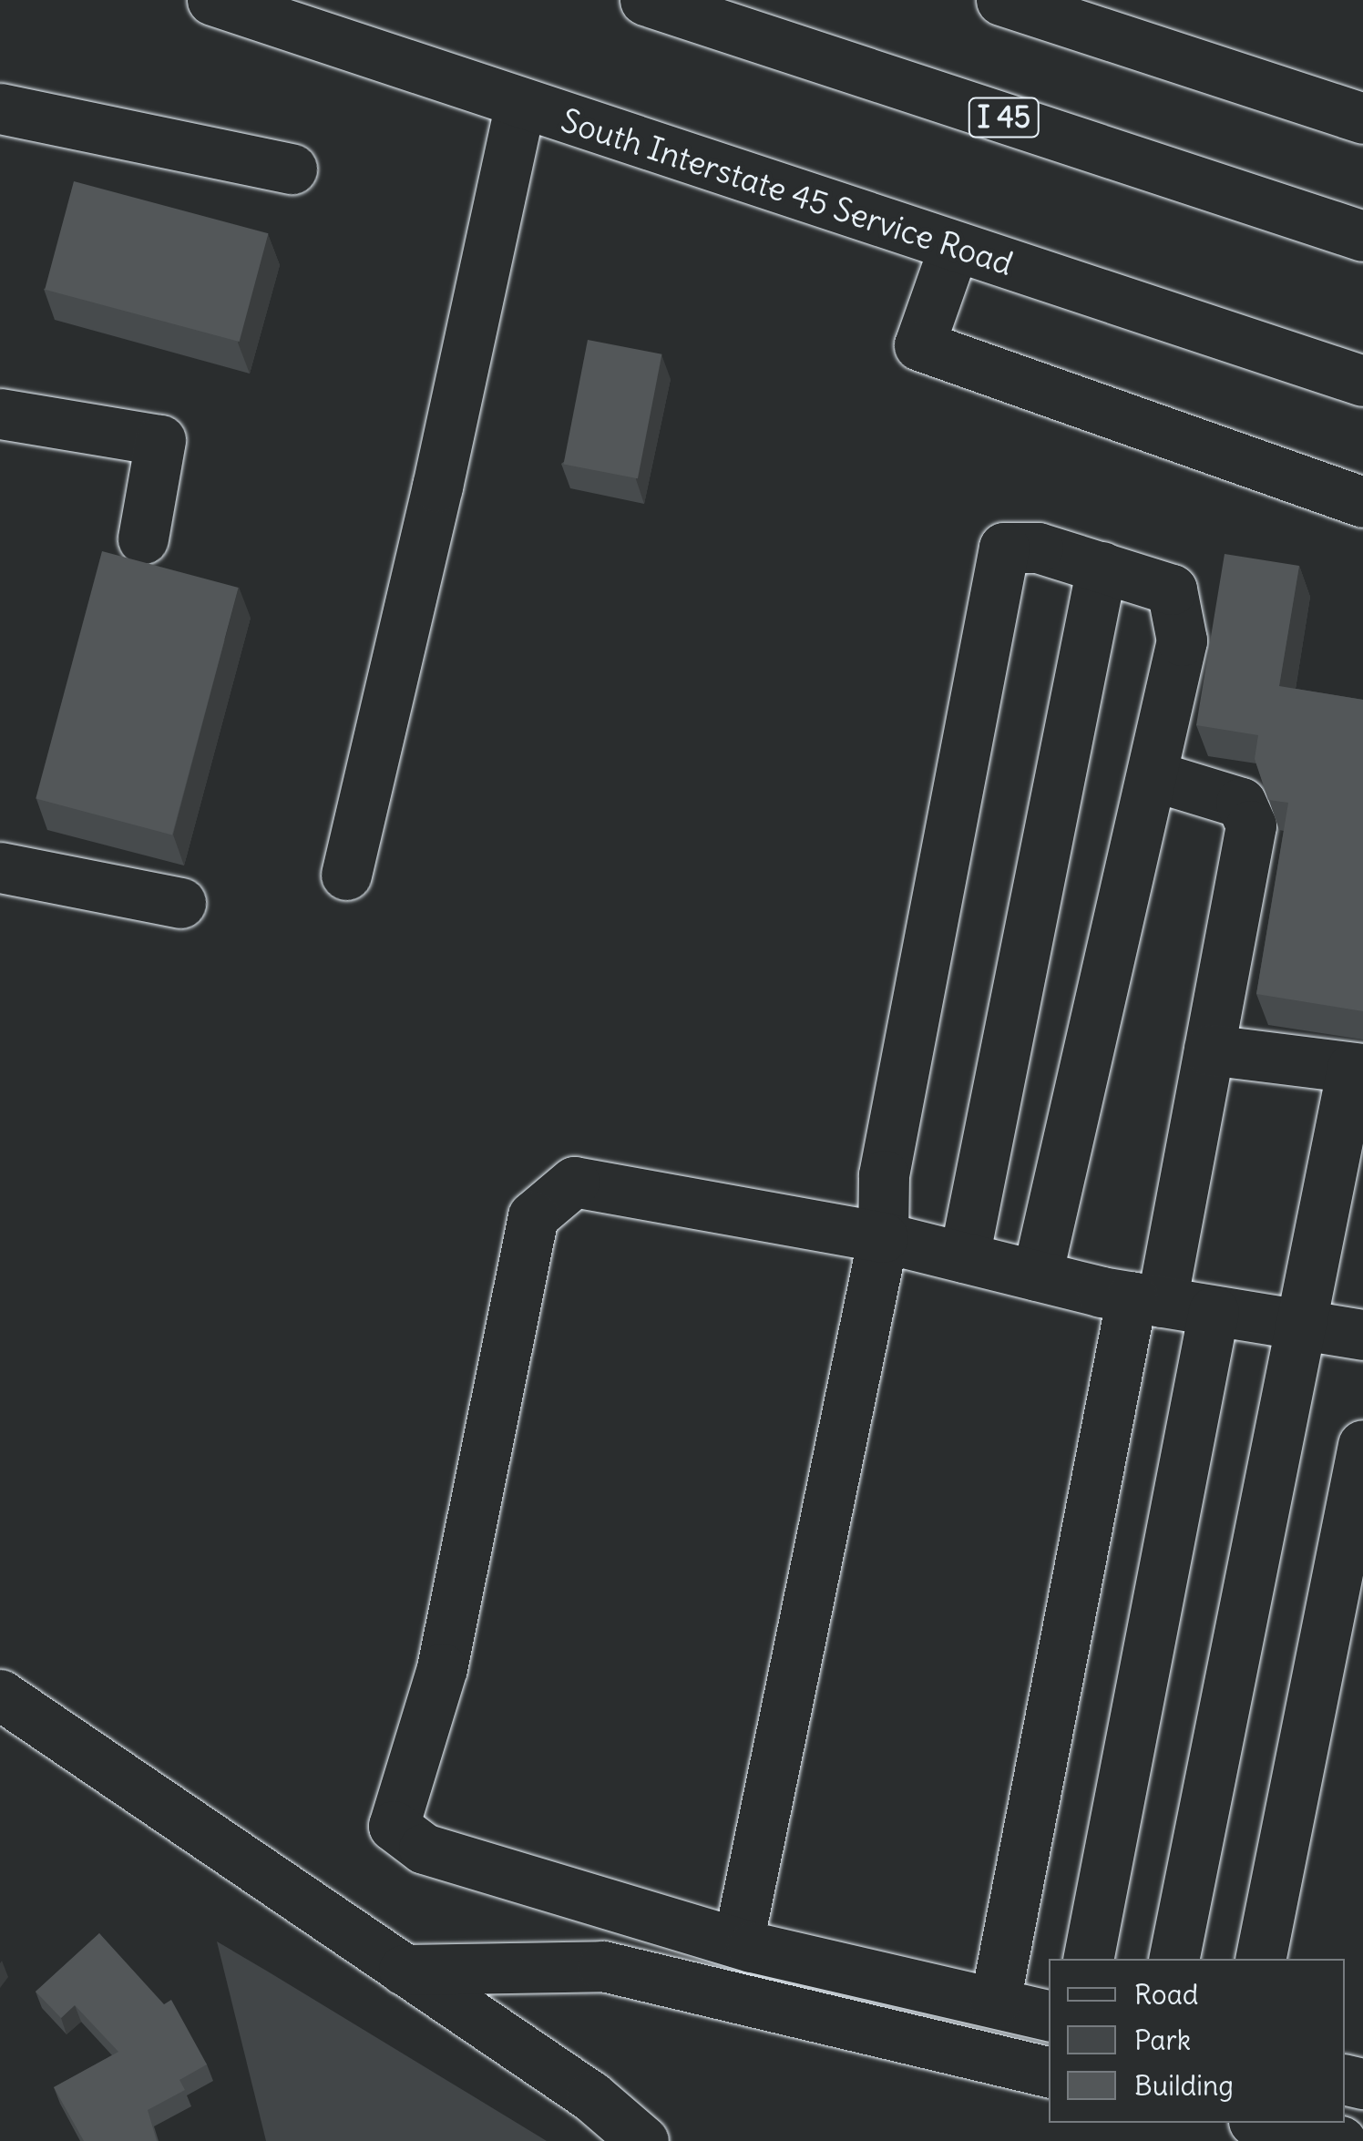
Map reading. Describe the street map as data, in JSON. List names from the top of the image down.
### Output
{
  "streets": {
    "main road": ["I 45", "South Interstate 45 Service Road"]
  },
  "legend": ["Road", "Park", "Building"]
}
